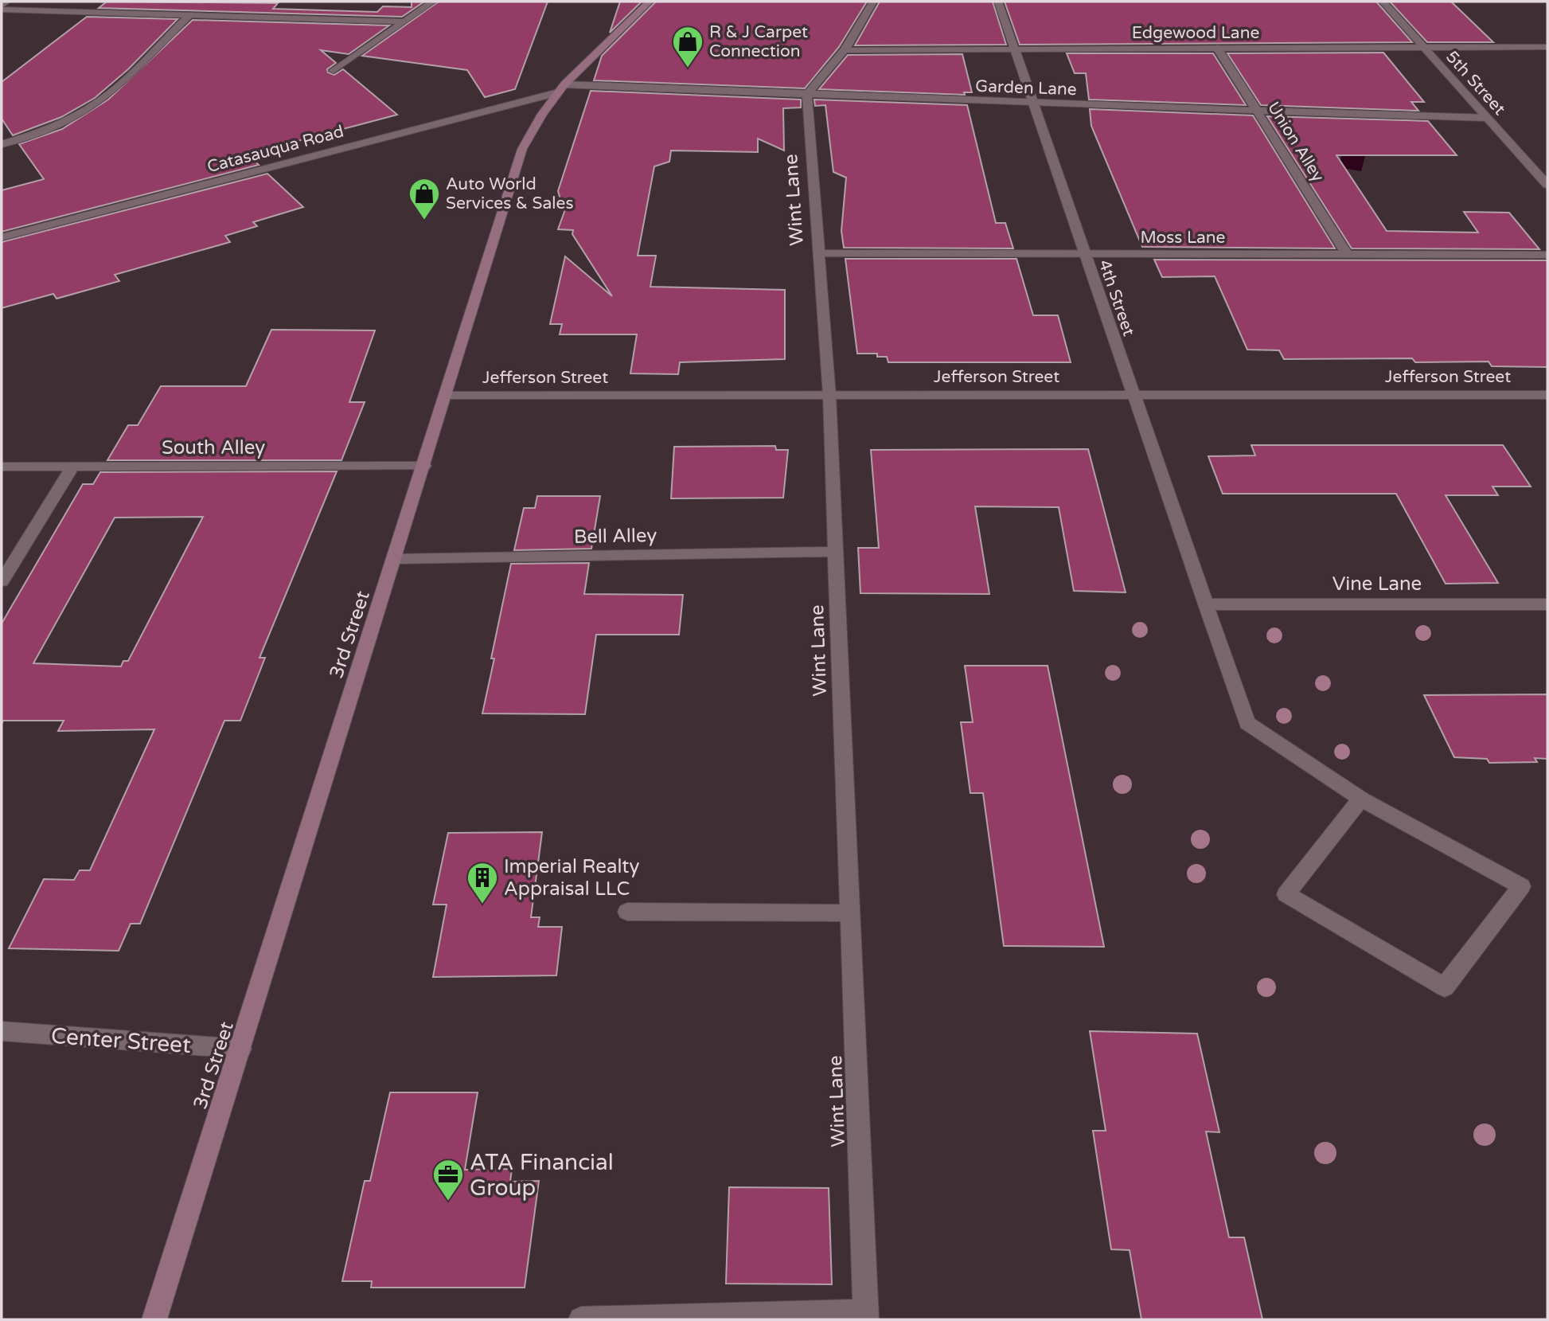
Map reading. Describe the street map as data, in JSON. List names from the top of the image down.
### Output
{
  "streets": {
    "main road": ["3rd Street"],
    "street": [
      "Edgewood Lane",
      "5th Street",
      "Garden Lane",
      "Union Alley",
      "Catasauqua Road",
      "Wint Lane",
      "Moss Lane",
      "4th Street",
      "Jefferson Street",
      "South Alley",
      "Bell Alley",
      "Vine Lane",
      "Center Street"
    ]
  },
  "crossings": [
    ["Edgewood Lane", "5th Street"],
    ["Edgewood Lane", "Union Alley"],
    ["Edgewood Lane", "4th Street"],
    ["5th Street", "Garden Lane"],
    ["Garden Lane", "Union Alley"],
    ["Garden Lane", "Catasauqua Road"],
    ["Garden Lane", "Wint Lane"],
    ["Garden Lane", "4th Street"],
    ["Garden Lane", "3rd Street"],
    ["Union Alley", "Moss Lane"],
    ["Catasauqua Road", "3rd Street"],
    ["Wint Lane", "Moss Lane"],
    ["Wint Lane", "Jefferson Street"],
    ["Wint Lane", "Bell Alley"],
    ["Moss Lane", "4th Street"],
    ["4th Street", "Jefferson Street"],
    ["4th Street", "Vine Lane"],
    ["Jefferson Street", "3rd Street"],
    ["South Alley", "3rd Street"],
    ["Bell Alley", "3rd Street"],
    ["3rd Street", "Center Street"]
  ],
  "places": {
    "shop": ["R & J Carpet Connection", "Auto World Services & Sales"],
    "building": ["Imperial Realty Appraisal LLC"],
    "office": ["ATA Financial Group"]
  }
}
